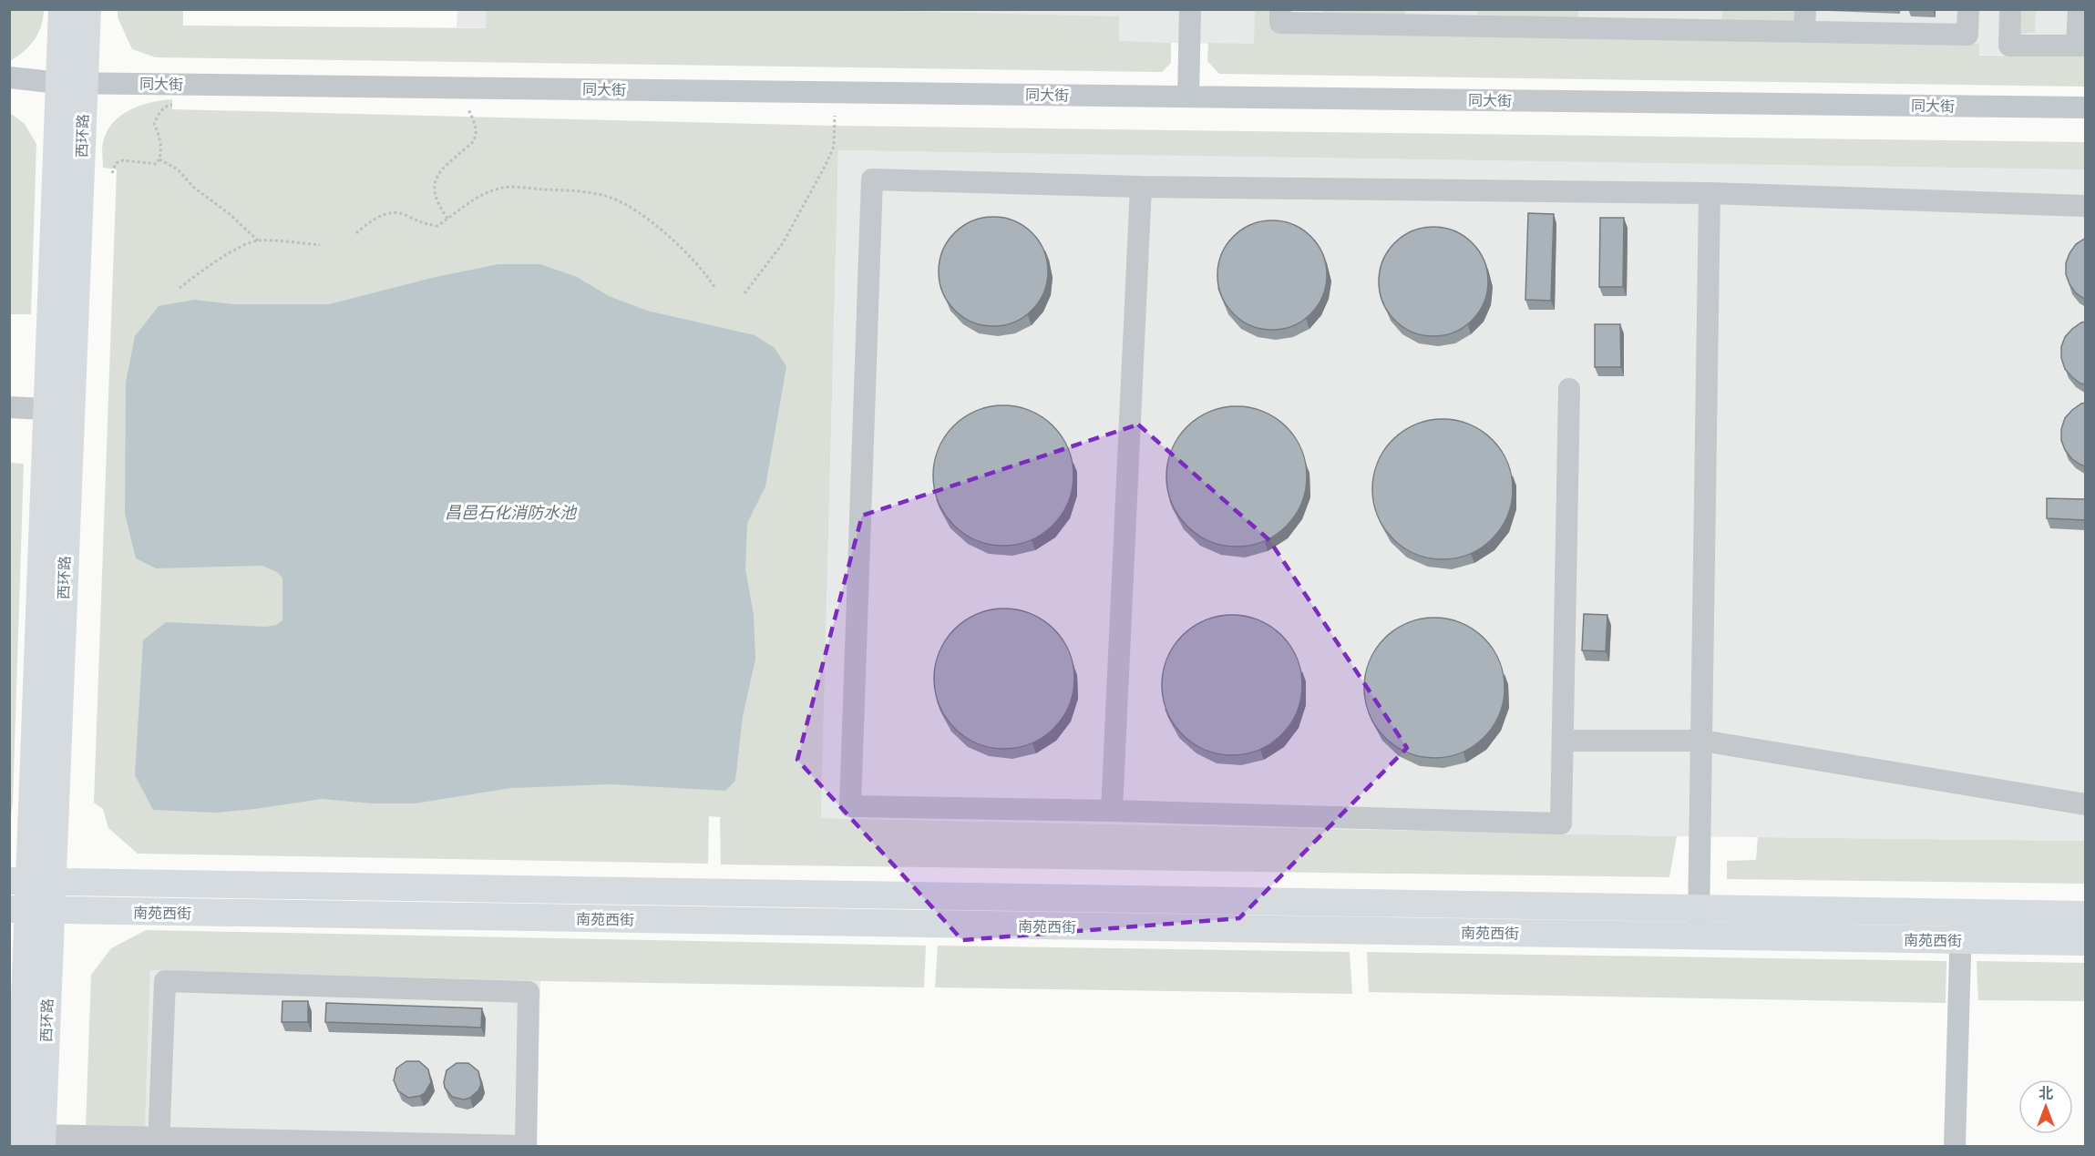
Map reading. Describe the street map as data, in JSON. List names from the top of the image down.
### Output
{
  "streets": {
    "main road": ["西环路", "南苑西街"],
    "street": ["同大街"]
  },
  "crossings": [
    ["同大街", "西环路"],
    ["西环路", "南苑西街"]
  ],
  "water": ["昌邑石化消防水池"],
  "north": "top"
}
